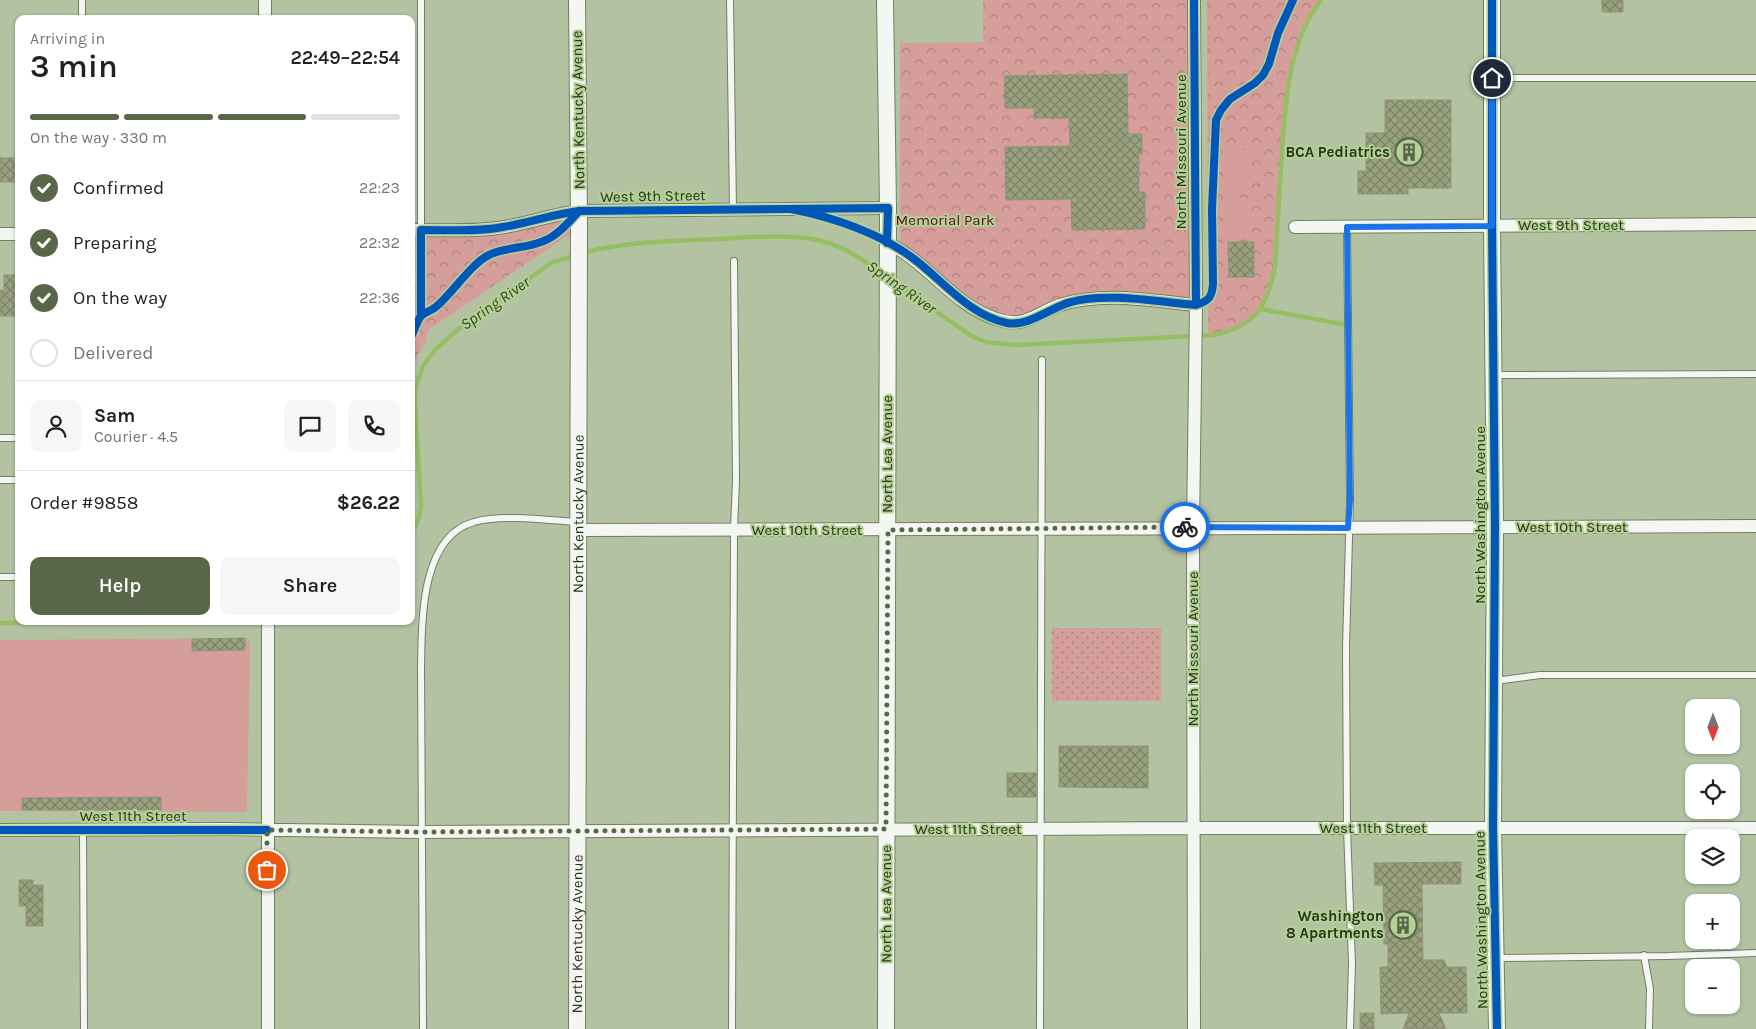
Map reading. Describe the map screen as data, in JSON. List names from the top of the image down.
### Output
{
  "streets": {
    "street": [
      "North Kentucky Avenue",
      "North Missouri Avenue",
      "West 9th Street",
      "North Lea Avenue",
      "North Washington Avenue",
      "West 10th Street",
      "West 11th Street"
    ]
  },
  "crossings": [
    ["North Kentucky Avenue", "West 9th Street"],
    ["North Kentucky Avenue", "West 10th Street"],
    ["North Kentucky Avenue", "West 11th Street"],
    ["North Missouri Avenue", "West 10th Street"],
    ["North Missouri Avenue", "West 11th Street"],
    ["West 9th Street", "North Lea Avenue"],
    ["West 9th Street", "North Washington Avenue"],
    ["North Lea Avenue", "West 10th Street"],
    ["North Lea Avenue", "West 11th Street"],
    ["North Washington Avenue", "West 10th Street"],
    ["North Washington Avenue", "West 11th Street"]
  ],
  "water": ["Spring River"],
  "parks": ["Memorial Park"],
  "places": {
    "building": ["BCA Pediatrics", "Washington 8 Apartments"]
  },
  "north": "bottom",
  "page": {
    "heading": ["3 min", "Arriving in", "22:49–22:54"],
    "panel": [
      "Sam",
      "Courier · 4.5",
      "Order #9858",
      "$26.22"
    ],
    "bar": "On the way · 330 m",
    "list": [
      ["Confirmed", "22:23"],
      ["Preparing", "22:32"],
      ["On the way", "22:36"],
      "Delivered"
    ],
    "buttons": ["Help", "Share"],
    "map_buttons": ["+", "−"]
  }
}
